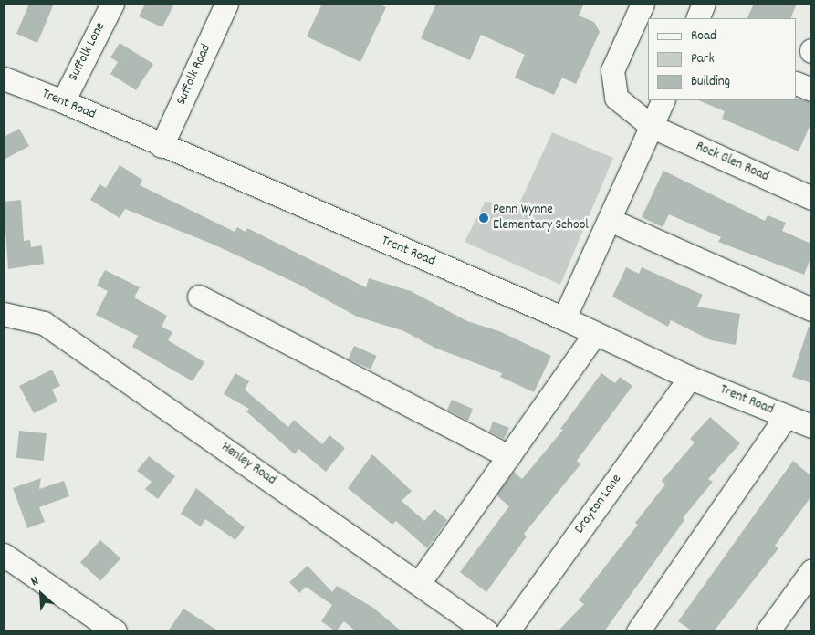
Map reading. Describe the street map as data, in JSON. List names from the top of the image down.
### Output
{
  "streets": {
    "street": [
      "Suffolk Lane",
      "Suffolk Road",
      "Trent Road",
      "Rock Glen Road",
      "Henley Road",
      "Drayton Lane"
    ]
  },
  "crossings": [
    ["Suffolk Lane", "Trent Road"],
    ["Suffolk Road", "Trent Road"],
    ["Trent Road", "Drayton Lane"]
  ],
  "places": ["Penn Wynne Elementary School"],
  "legend": ["Road", "Park", "Building"],
  "north": "top left"
}
